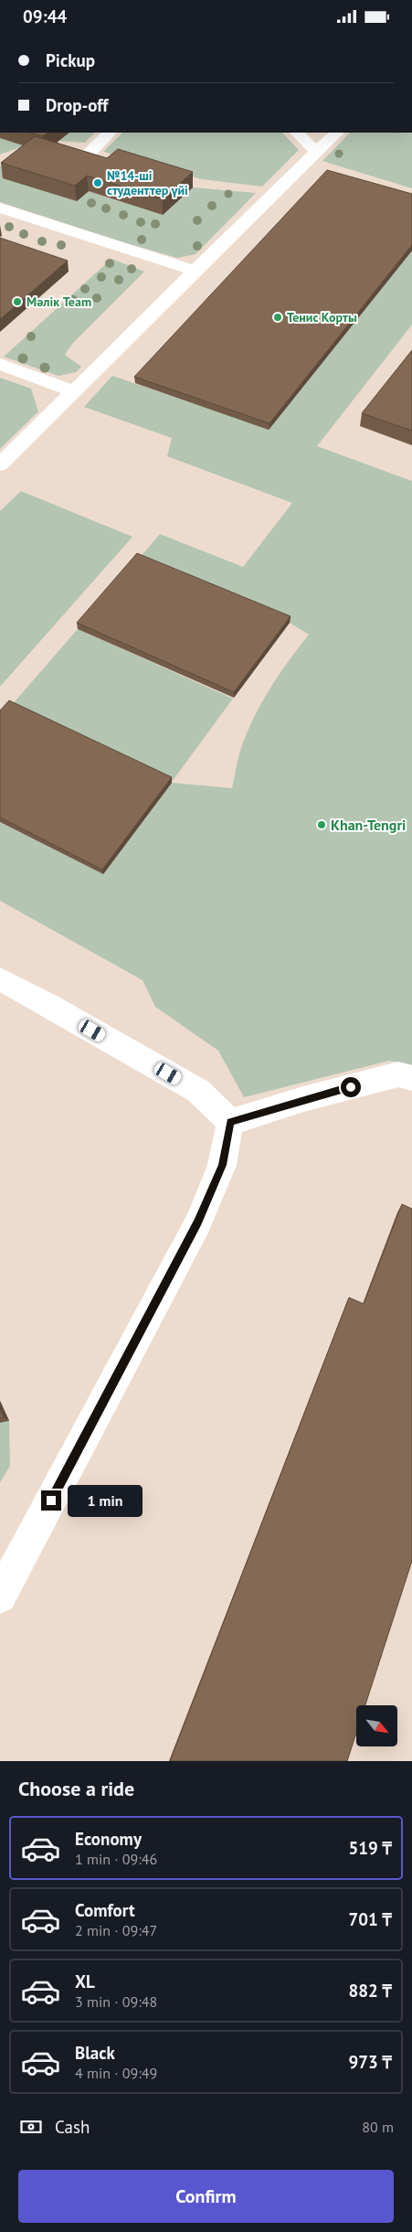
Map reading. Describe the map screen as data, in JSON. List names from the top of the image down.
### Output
{
  "places": [
    "№14-ші студенттер үйі",
    "Мәлік Team",
    "Тенис Корты",
    "Khan-Tengri"
  ],
  "north": "bottom right",
  "page": {
    "status": "09:44",
    "banner": ["Pickup", "Drop-off"],
    "bubble": "1 min",
    "heading": "Choose a ride",
    "list": [
      {
        "name": "Economy",
        "note": "1 min · 09:46",
        "value": "519 ₸"
      },
      {
        "name": "Comfort",
        "note": "2 min · 09:47",
        "value": "701 ₸"
      },
      {
        "name": "XL",
        "note": "3 min · 09:48",
        "value": "882 ₸"
      },
      {
        "name": "Black",
        "note": "4 min · 09:49",
        "value": "973 ₸"
      }
    ],
    "pay": ["Cash", "80 m"],
    "buttons": "Confirm"
  }
}
